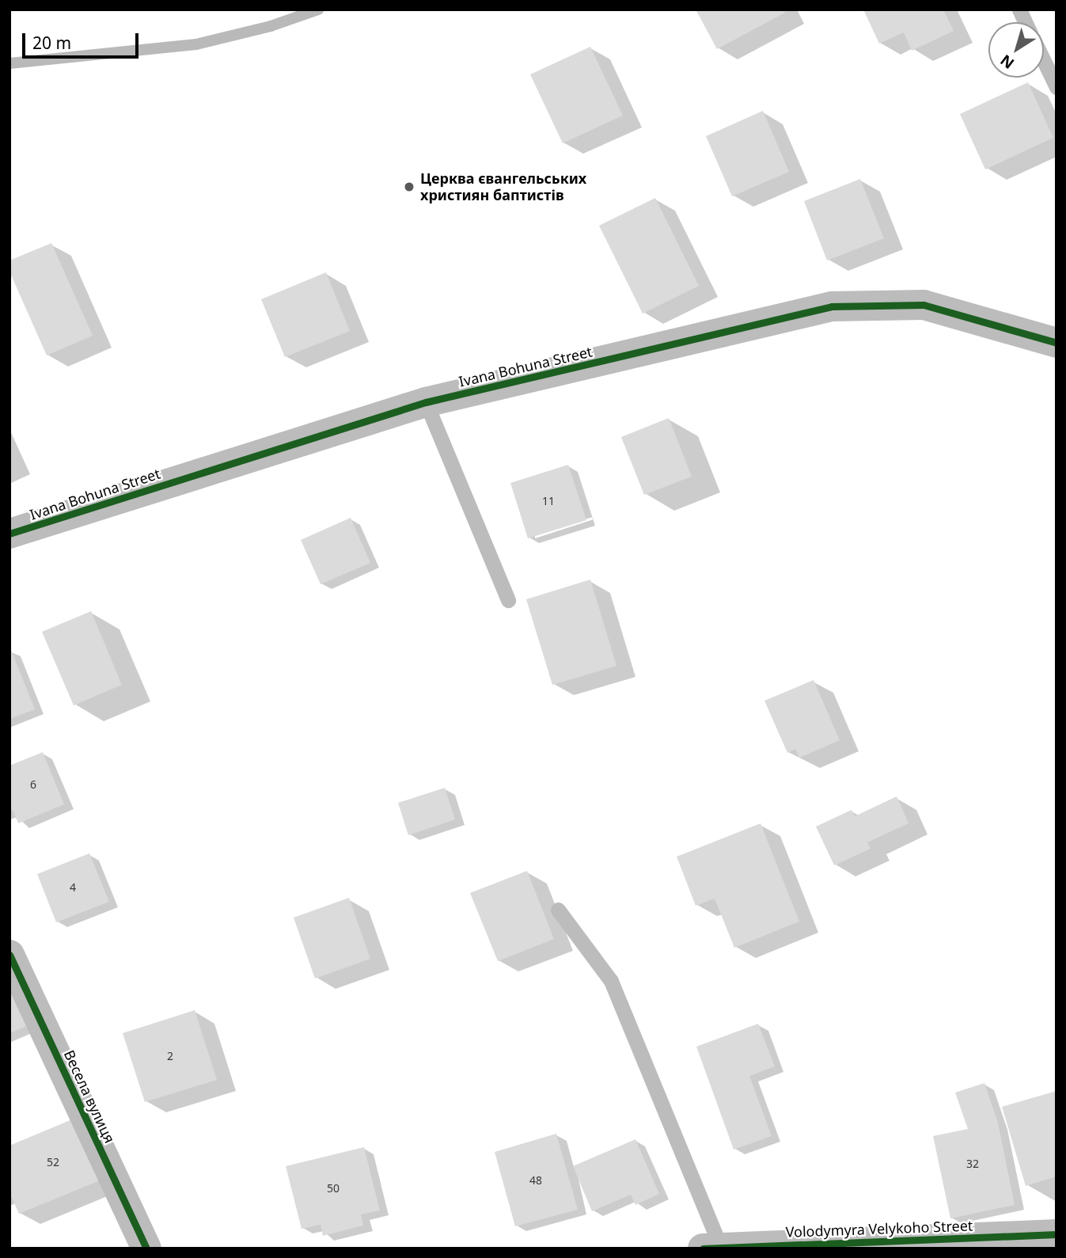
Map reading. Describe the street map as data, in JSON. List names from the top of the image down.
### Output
{
  "streets": {
    "street": ["Ivana Bohuna Street", "Весела вулиця", "Volodymyra Velykoho Street"]
  },
  "places": ["Церква євангельських християн баптистів"],
  "house_numbers": [
    "11",
    "6",
    "4",
    "2",
    "52",
    "32",
    "48",
    "50"
  ],
  "scale_bar": "20 m",
  "north": "bottom left"
}
